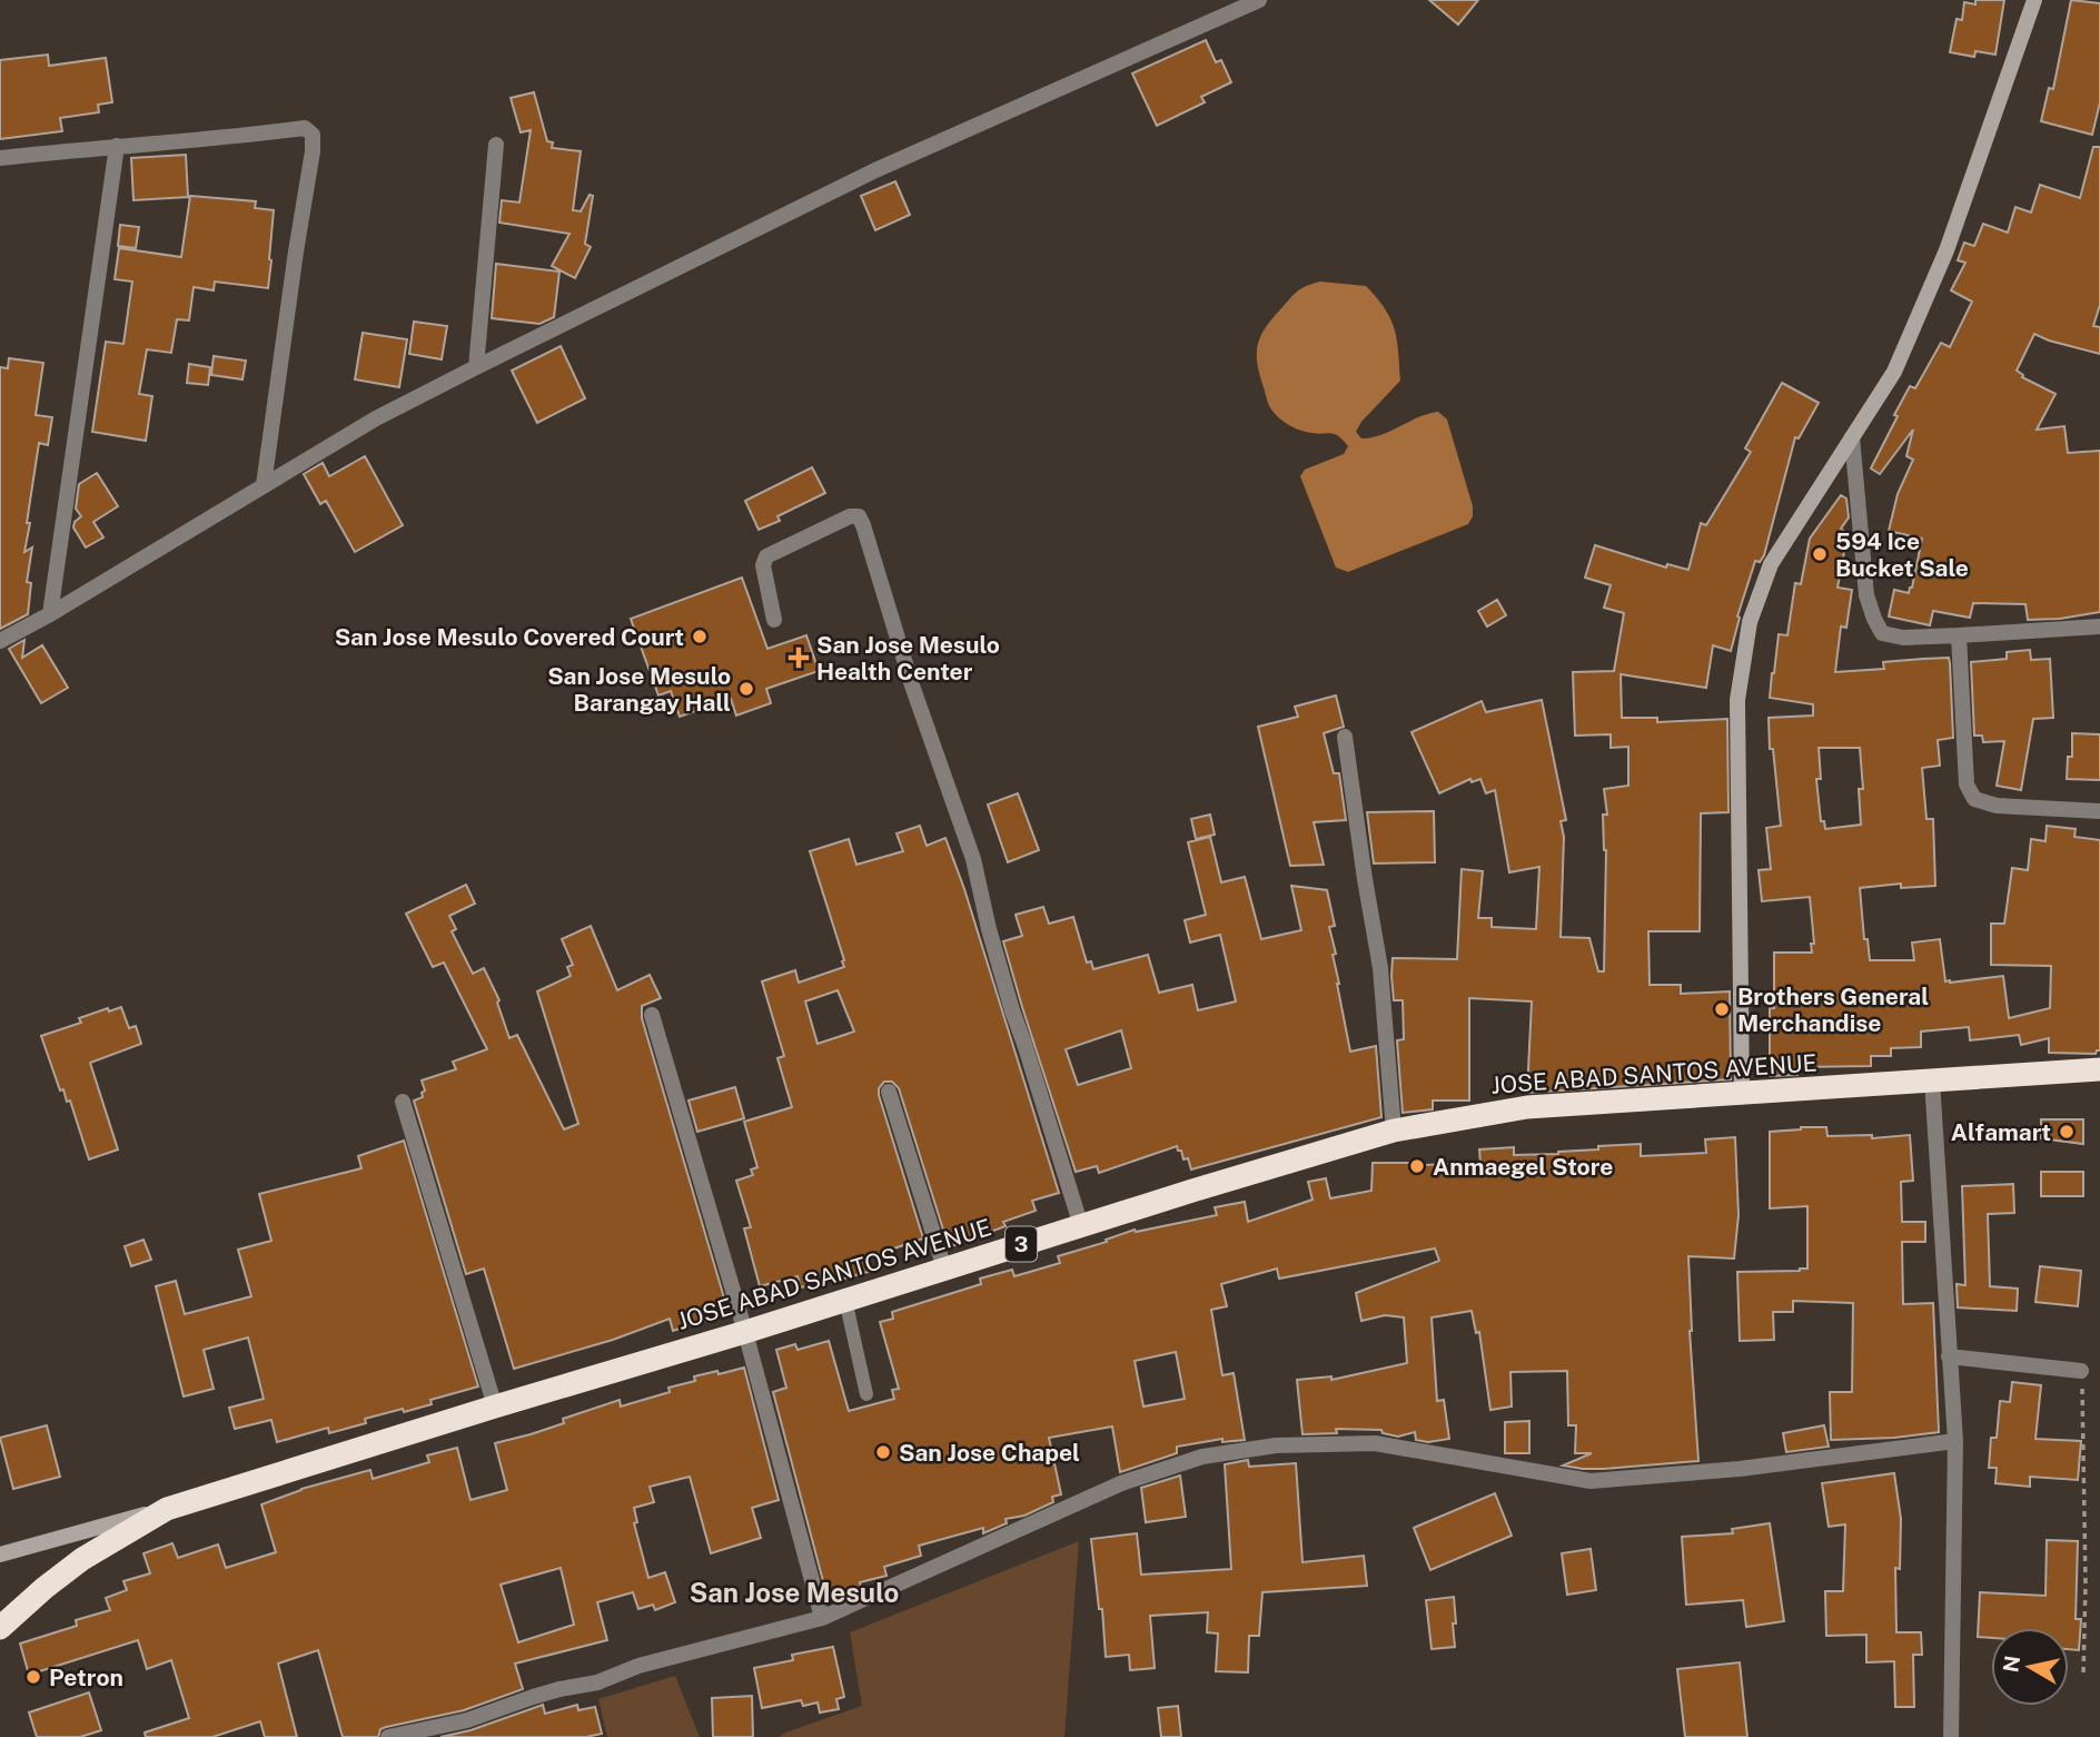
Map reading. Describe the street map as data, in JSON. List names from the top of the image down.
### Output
{
  "streets": {
    "highway": ["JOSE ABAD SANTOS AVENUE", "3"]
  },
  "districts": ["San Jose Mesulo"],
  "places": {
    "other": [
      "594 Ice Bucket Sale",
      "San Jose Mesulo Covered Court",
      "San Jose Mesulo Barangay Hall",
      "Brothers General Merchandise",
      "Alfamart",
      "Anmaegel Store",
      "San Jose Chapel",
      "Petron"
    ],
    "health": ["San Jose Mesulo Health Center"]
  },
  "north": "left"
}
